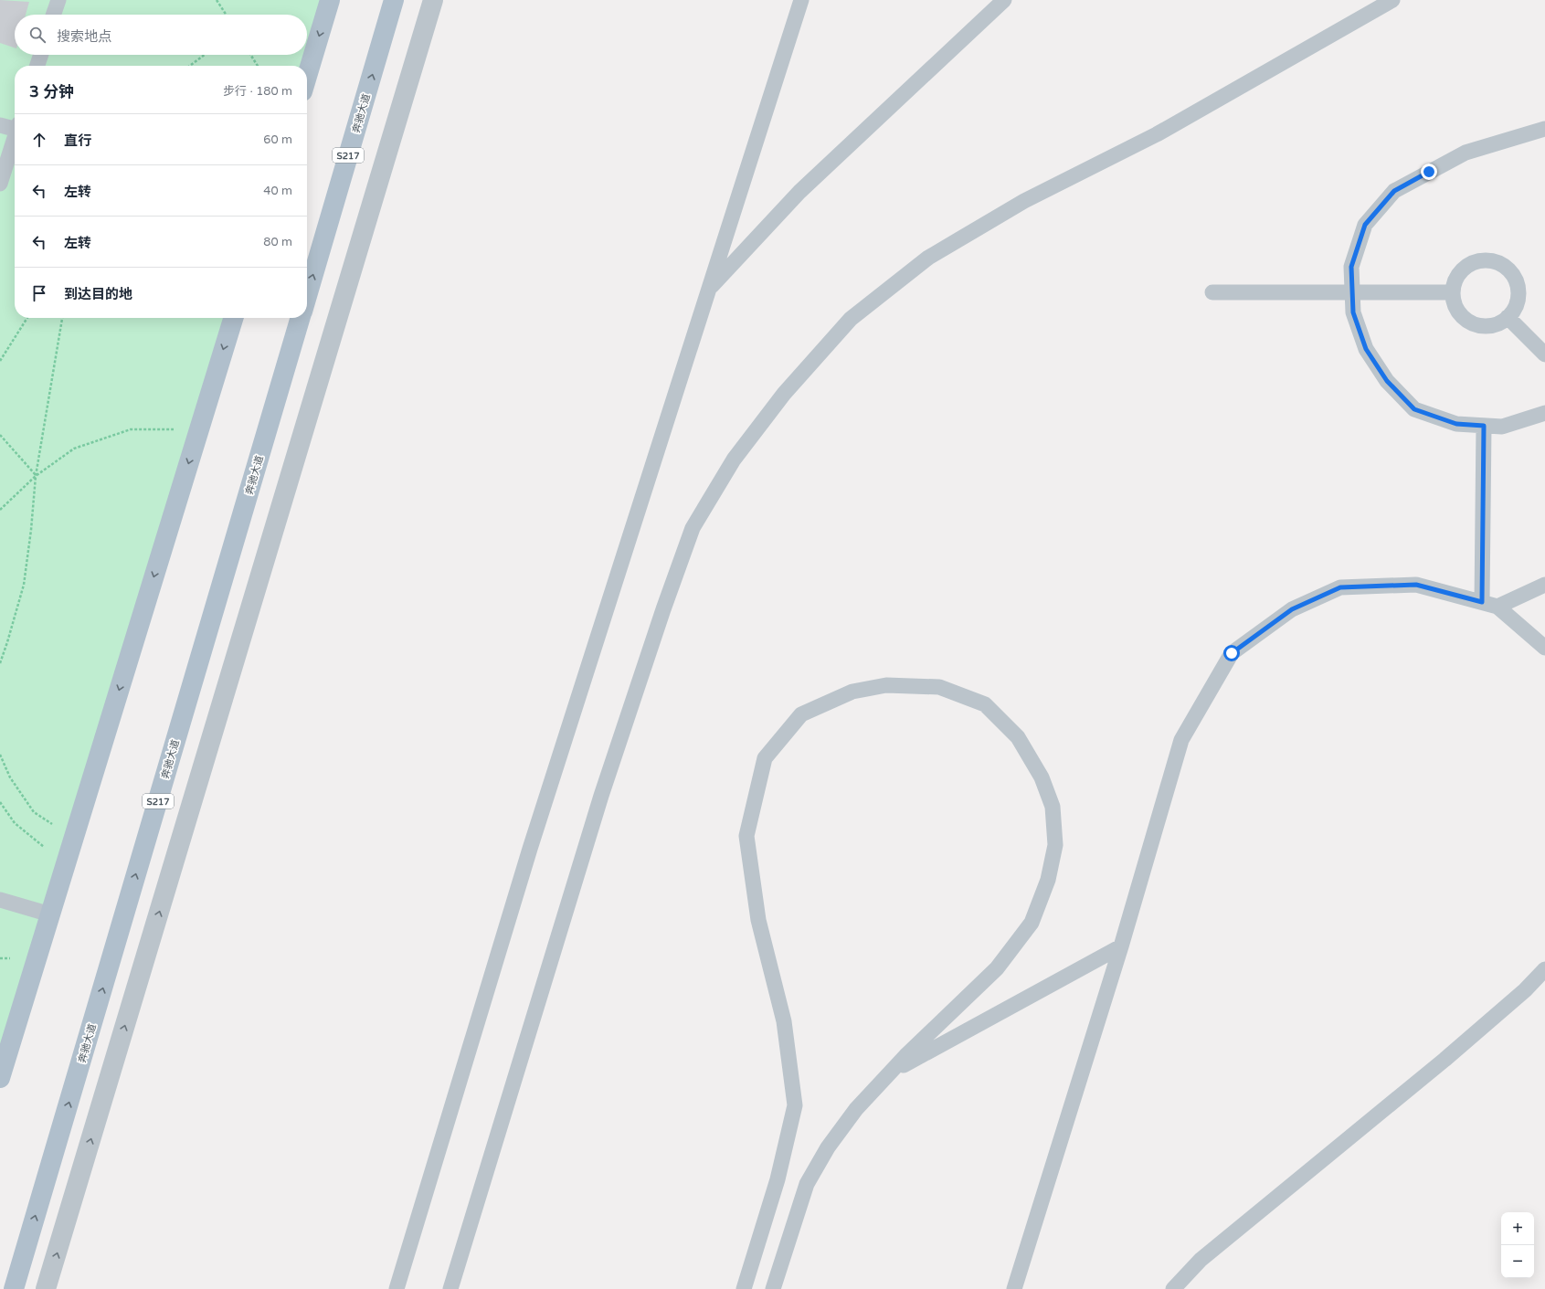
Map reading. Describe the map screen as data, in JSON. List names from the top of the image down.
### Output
{
  "streets": {
    "main road": ["奔驰大道", "S217"]
  },
  "page": {
    "search": "搜索地点",
    "heading": ["3 分钟", "步行 · 180 m"],
    "list": [
      ["直行", "60 m"],
      ["左转", "40 m"],
      ["左转", "80 m"],
      "到达目的地"
    ],
    "map_buttons": ["+", "−"]
  }
}
